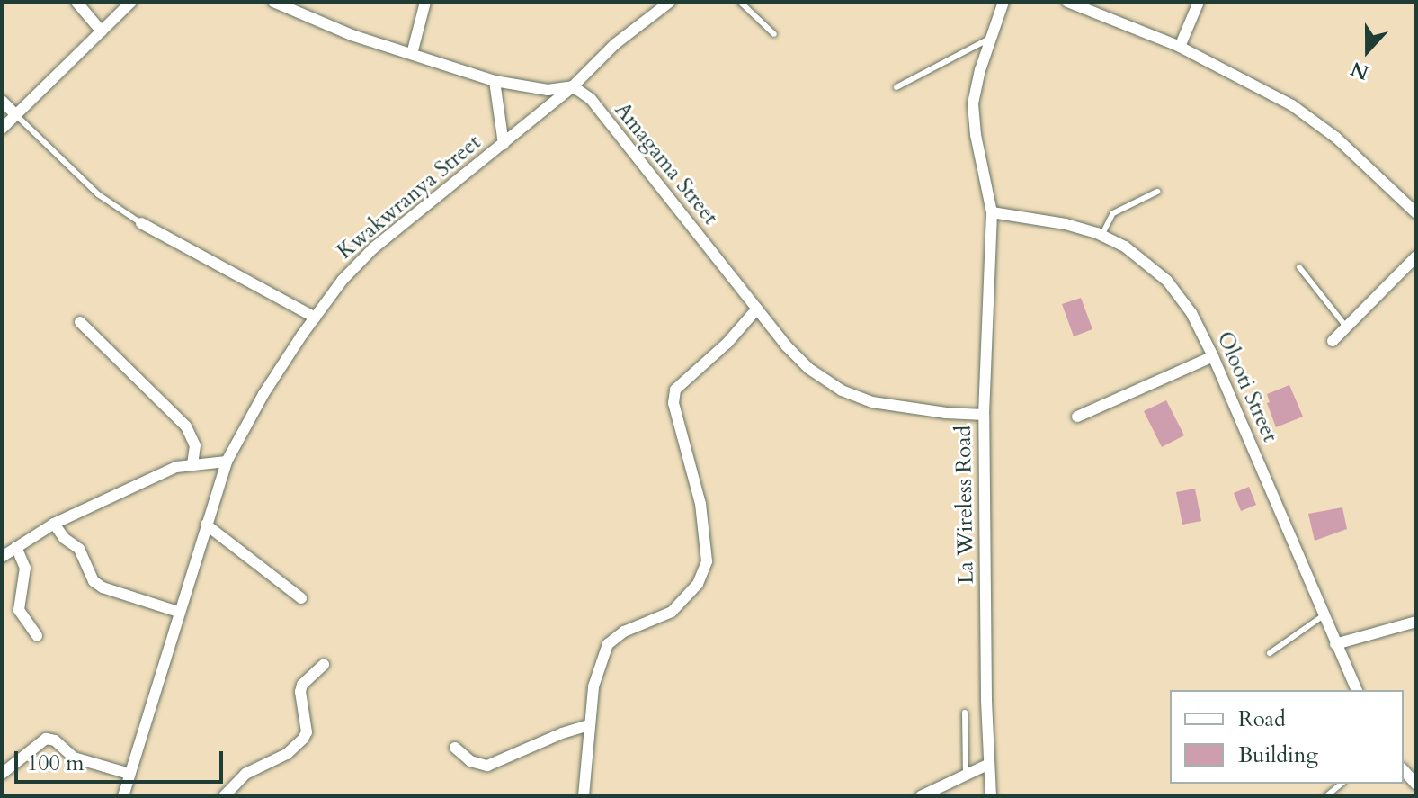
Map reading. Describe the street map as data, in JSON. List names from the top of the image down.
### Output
{
  "streets": {
    "street": [
      "Amagama Street",
      "Kwakwranya Street",
      "Olooti Street",
      "La Wireless Road"
    ]
  },
  "crossings": [
    ["Amagama Street", "Kwakwranya Street"],
    ["Amagama Street", "La Wireless Road"],
    ["Olooti Street", "La Wireless Road"]
  ],
  "legend": ["Road", "Building"],
  "scale_bar": "100 m",
  "north": "bottom"
}
